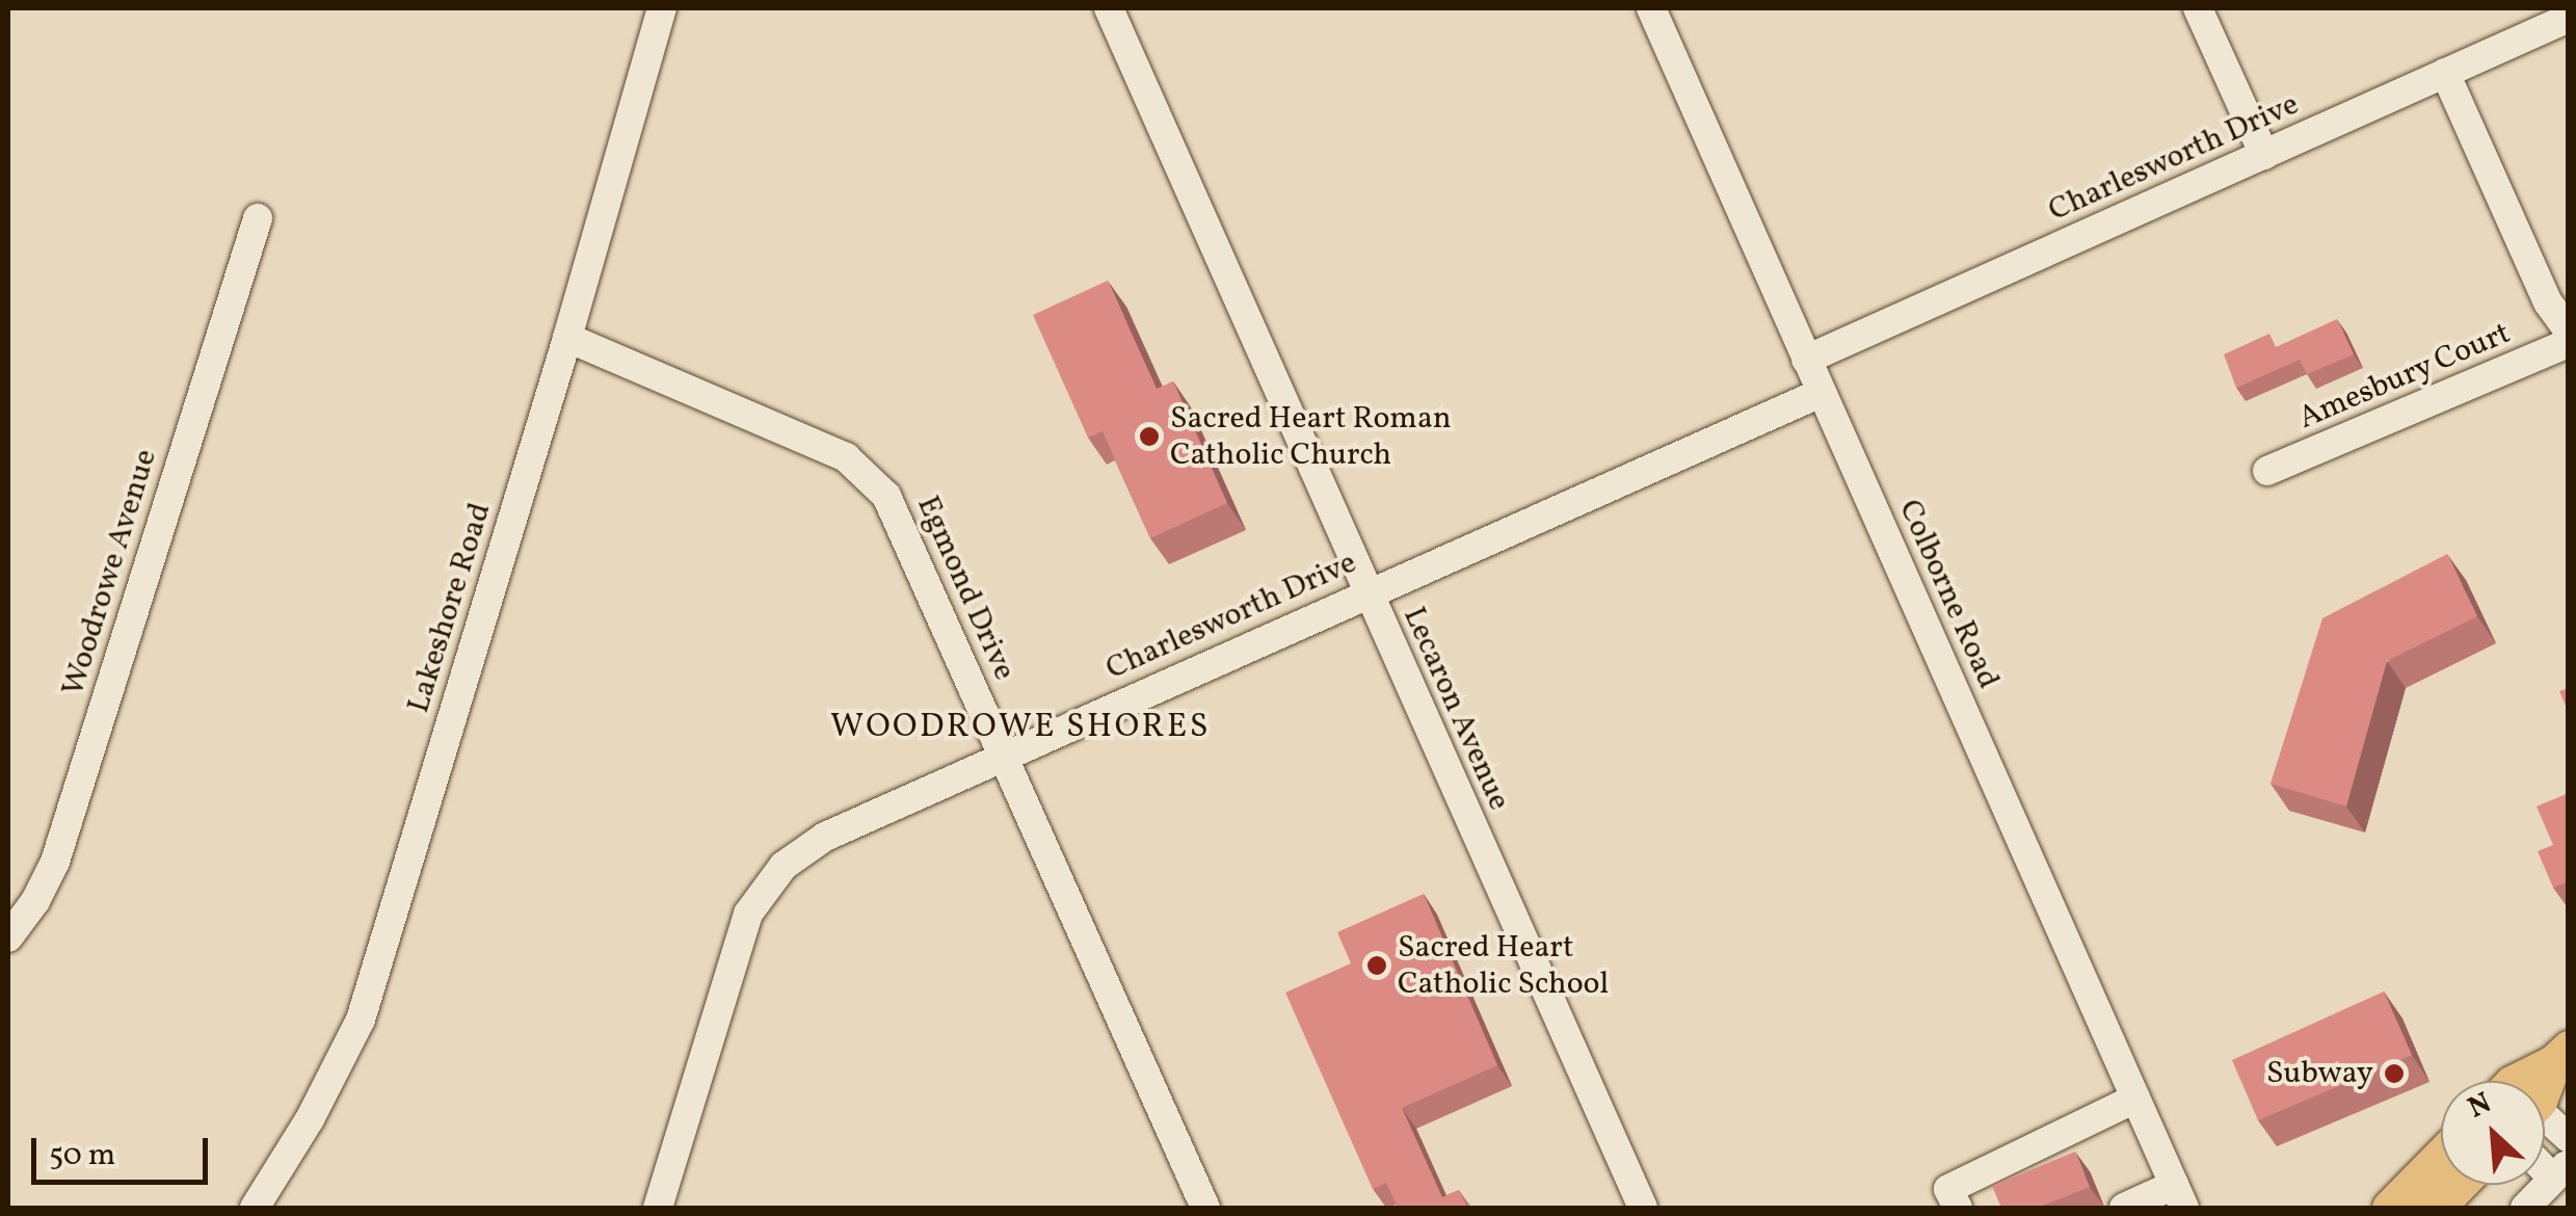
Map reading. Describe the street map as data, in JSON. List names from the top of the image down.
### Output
{
  "streets": {
    "street": [
      "Charlesworth Drive",
      "Amesbury Court",
      "Woodrowe Avenue",
      "Egmond Drive",
      "Colborne Road",
      "Lakeshore Road",
      "Lecaron Avenue"
    ]
  },
  "crossings": [
    ["Charlesworth Drive", "Egmond Drive"],
    ["Charlesworth Drive", "Colborne Road"],
    ["Charlesworth Drive", "Lecaron Avenue"],
    ["Egmond Drive", "Lakeshore Road"]
  ],
  "districts": ["WOODROWE SHORES"],
  "places": ["Sacred Heart Roman Catholic Church", "Sacred Heart Catholic School", "Subway"],
  "scale_bar": "50 m",
  "north": "top left"
}
